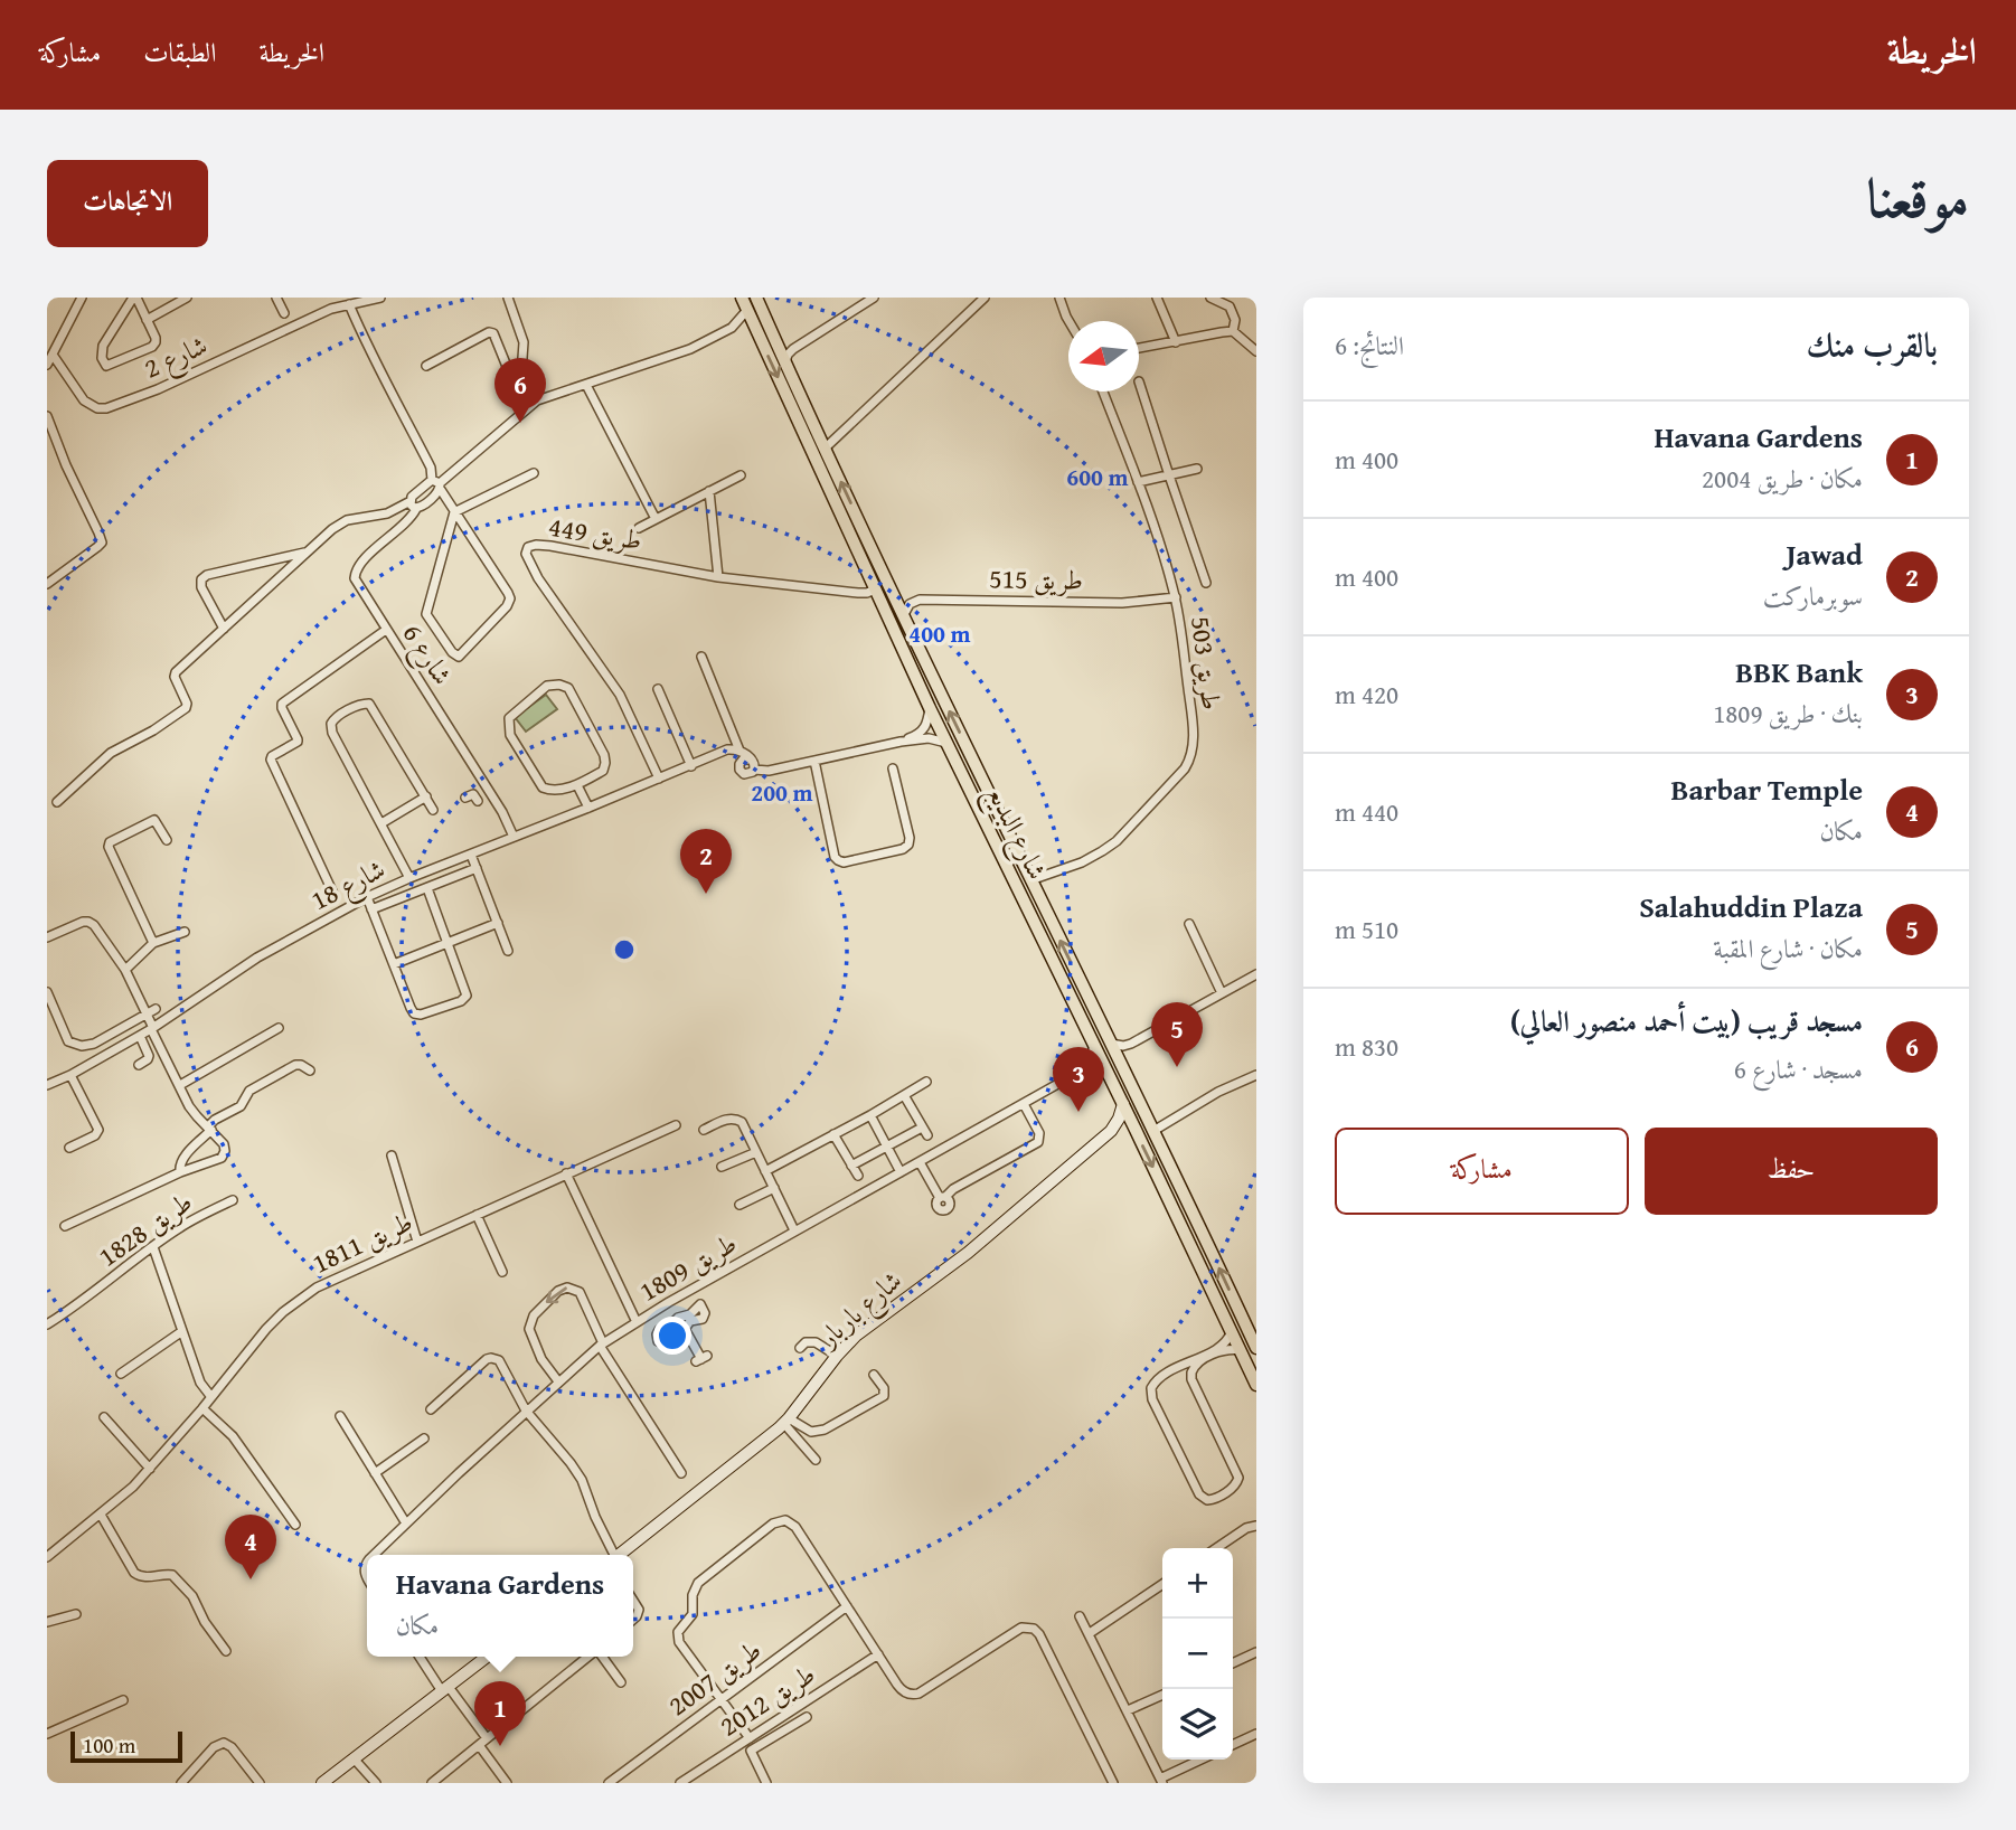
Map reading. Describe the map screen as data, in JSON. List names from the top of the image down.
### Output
{
  "streets": {
    "main road": ["شارع البديع"],
    "street": [
      "شارع 2",
      "طريق 449",
      "طريق 515",
      "شارع 6",
      "طريق 503",
      "شارع 18",
      "طريق 1828",
      "طريق 1811",
      "طريق 1809",
      "شارع باربار",
      "طريق 2007",
      "طريق 2012"
    ]
  },
  "crossings": [
    ["طريق 449", "شارع البديع"],
    ["طريق 449", "شارع 18"],
    ["طريق 515", "طريق 503"],
    ["طريق 515", "شارع البديع"],
    ["شارع 6", "شارع 18"],
    ["طريق 503", "شارع البديع"],
    ["شارع البديع", "طريق 1809"],
    ["شارع البديع", "شارع باربار"]
  ],
  "scale_bar": "100 m",
  "north": "left",
  "page": {
    "header": "الخريطة",
    "nav": ["الخريطة", "الطبقات", "مشاركة"],
    "title": "موقعنا",
    "buttons": [
      "الاتجاهات",
      ["حفظ", "مشاركة"]
    ],
    "heading": ["بالقرب منك", "النتائج: 6"],
    "pins": [
      "6",
      "2",
      "5",
      "3",
      "4",
      "1"
    ],
    "list": [
      {
        "mark": "1",
        "name": "Havana Gardens",
        "note": "مكان · طريق 2004",
        "value": "400 m"
      },
      {
        "mark": "2",
        "name": "Jawad",
        "note": "سوبرماركت",
        "value": "400 m"
      },
      {
        "mark": "3",
        "name": "BBK Bank",
        "note": "بنك · طريق 1809",
        "value": "420 m"
      },
      {
        "mark": "4",
        "name": "Barbar Temple",
        "note": "مكان",
        "value": "440 m"
      },
      {
        "mark": "5",
        "name": "Salahuddin Plaza",
        "note": "مكان · شارع المقبة",
        "value": "510 m"
      },
      {
        "mark": "6",
        "name": "مسجد قريب (بيت أحمد منصور العالي)",
        "note": "مسجد · شارع 6",
        "value": "830 m"
      }
    ],
    "map_buttons": ["+", "−"],
    "popup": ["Havana Gardens", "مكان"],
    "scale": "100 m"
  },
  "rings": ["600 m", "400 m", "200 m"]
}
